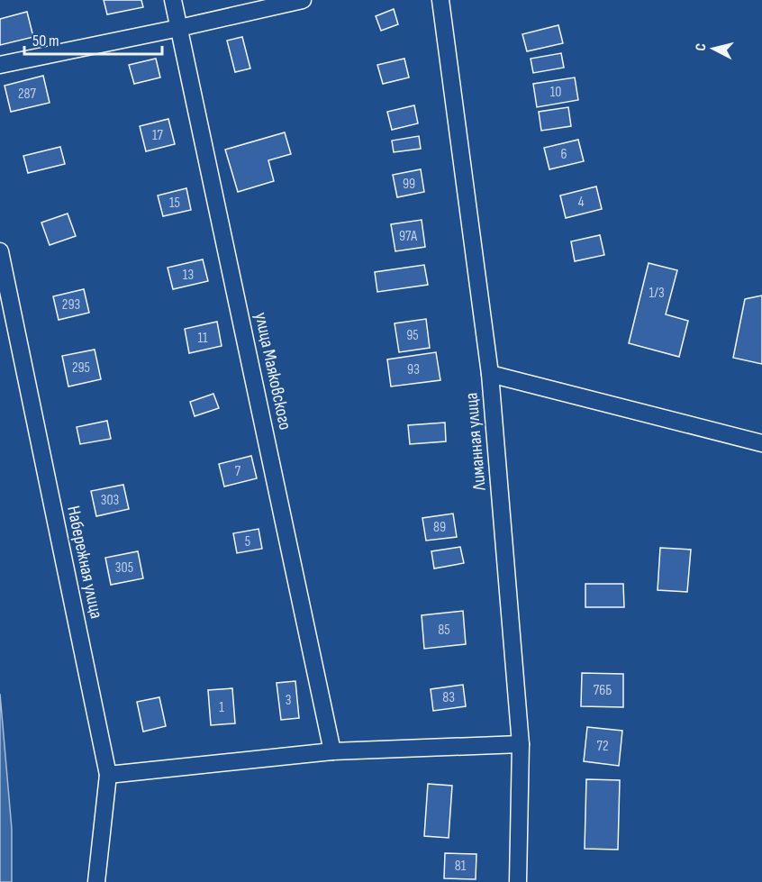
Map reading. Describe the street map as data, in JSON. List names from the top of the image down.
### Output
{
  "streets": {
    "street": ["улица Маяковского", "Лиманная улица", "Набережная улица"]
  },
  "house_numbers": [
    "10",
    "287",
    "17",
    "6",
    "99",
    "4",
    "15",
    "97А",
    "13",
    "1/3",
    "293",
    "95",
    "11",
    "295",
    "93",
    "7",
    "303",
    "89",
    "5",
    "305",
    "85",
    "76Б",
    "83",
    "3",
    "1",
    "72",
    "81"
  ],
  "scale_bar": "50 m",
  "north": "left"
}
